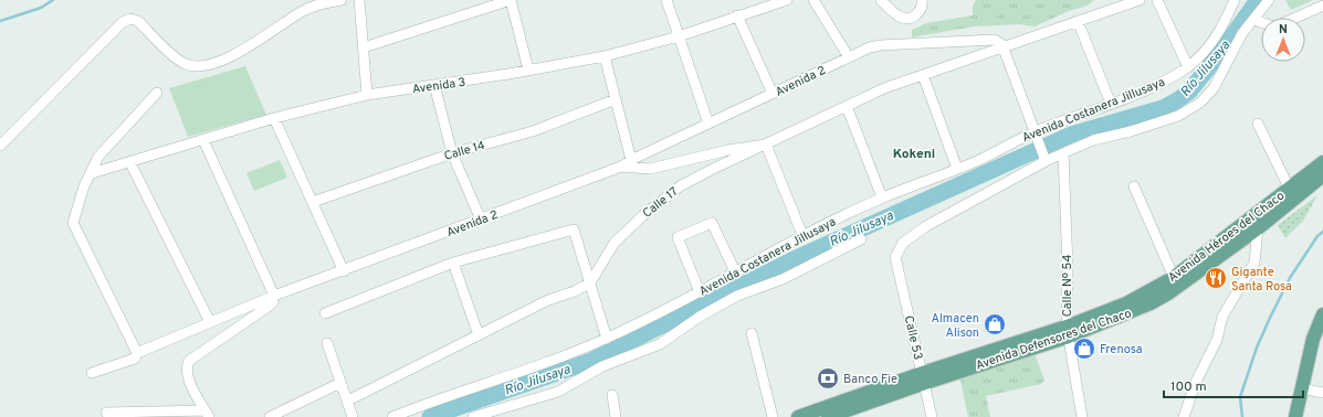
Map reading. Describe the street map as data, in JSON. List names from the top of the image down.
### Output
{
  "streets": {
    "main road": ["Avenida Héroes del Chaco", "Avenida Defensores del Chaco"],
    "street": [
      "Avenida 2",
      "Avenida 3",
      "Avenida Costanera Jillusaya",
      "Calle 14",
      "Calle 17",
      "Calle Nº 54",
      "Calle 53"
    ]
  },
  "crossings": [
    ["Avenida 2", "Calle 17"],
    ["Avenida Héroes del Chaco", "Avenida Defensores del Chaco"],
    ["Calle Nº 54", "Avenida Defensores del Chaco"],
    ["Calle 53", "Avenida Defensores del Chaco"]
  ],
  "districts": ["Kokeni"],
  "water": ["Río Jilusaya"],
  "places": {
    "restaurant": ["Gigante Santa Rosa"],
    "shop": ["Almacen Alison", "Frenosa"],
    "bank": ["Banco Fie"]
  },
  "scale_bar": "100 m",
  "north": "top"
}
